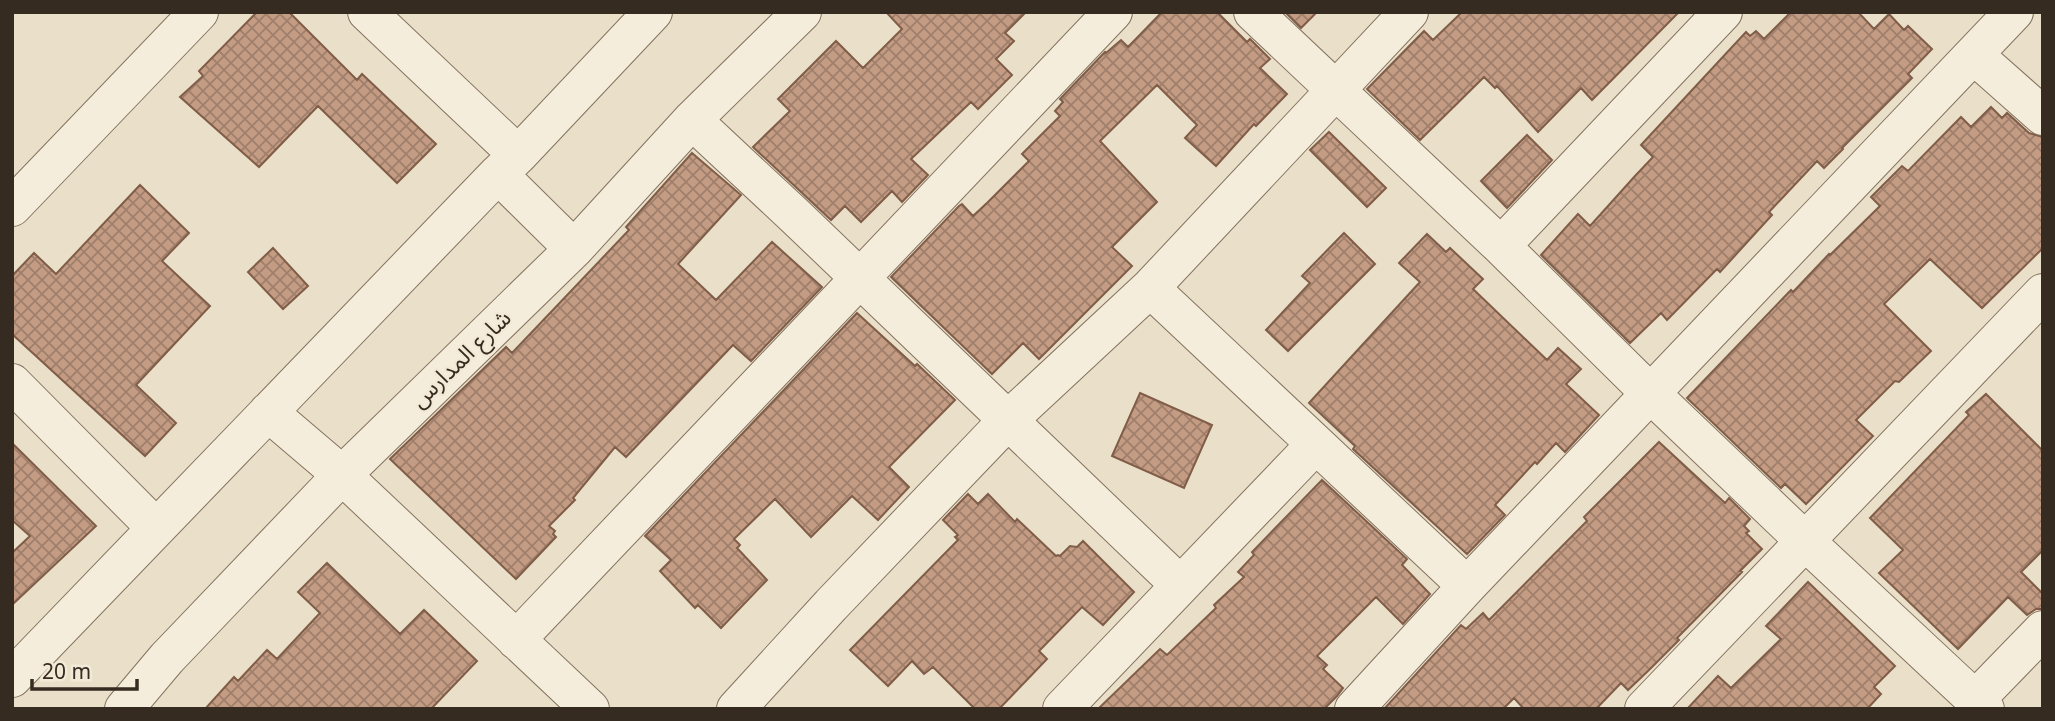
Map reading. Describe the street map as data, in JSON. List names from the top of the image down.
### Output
{
  "streets": {
    "street": ["شارع المدارس"]
  },
  "scale_bar": "20 m"
}
